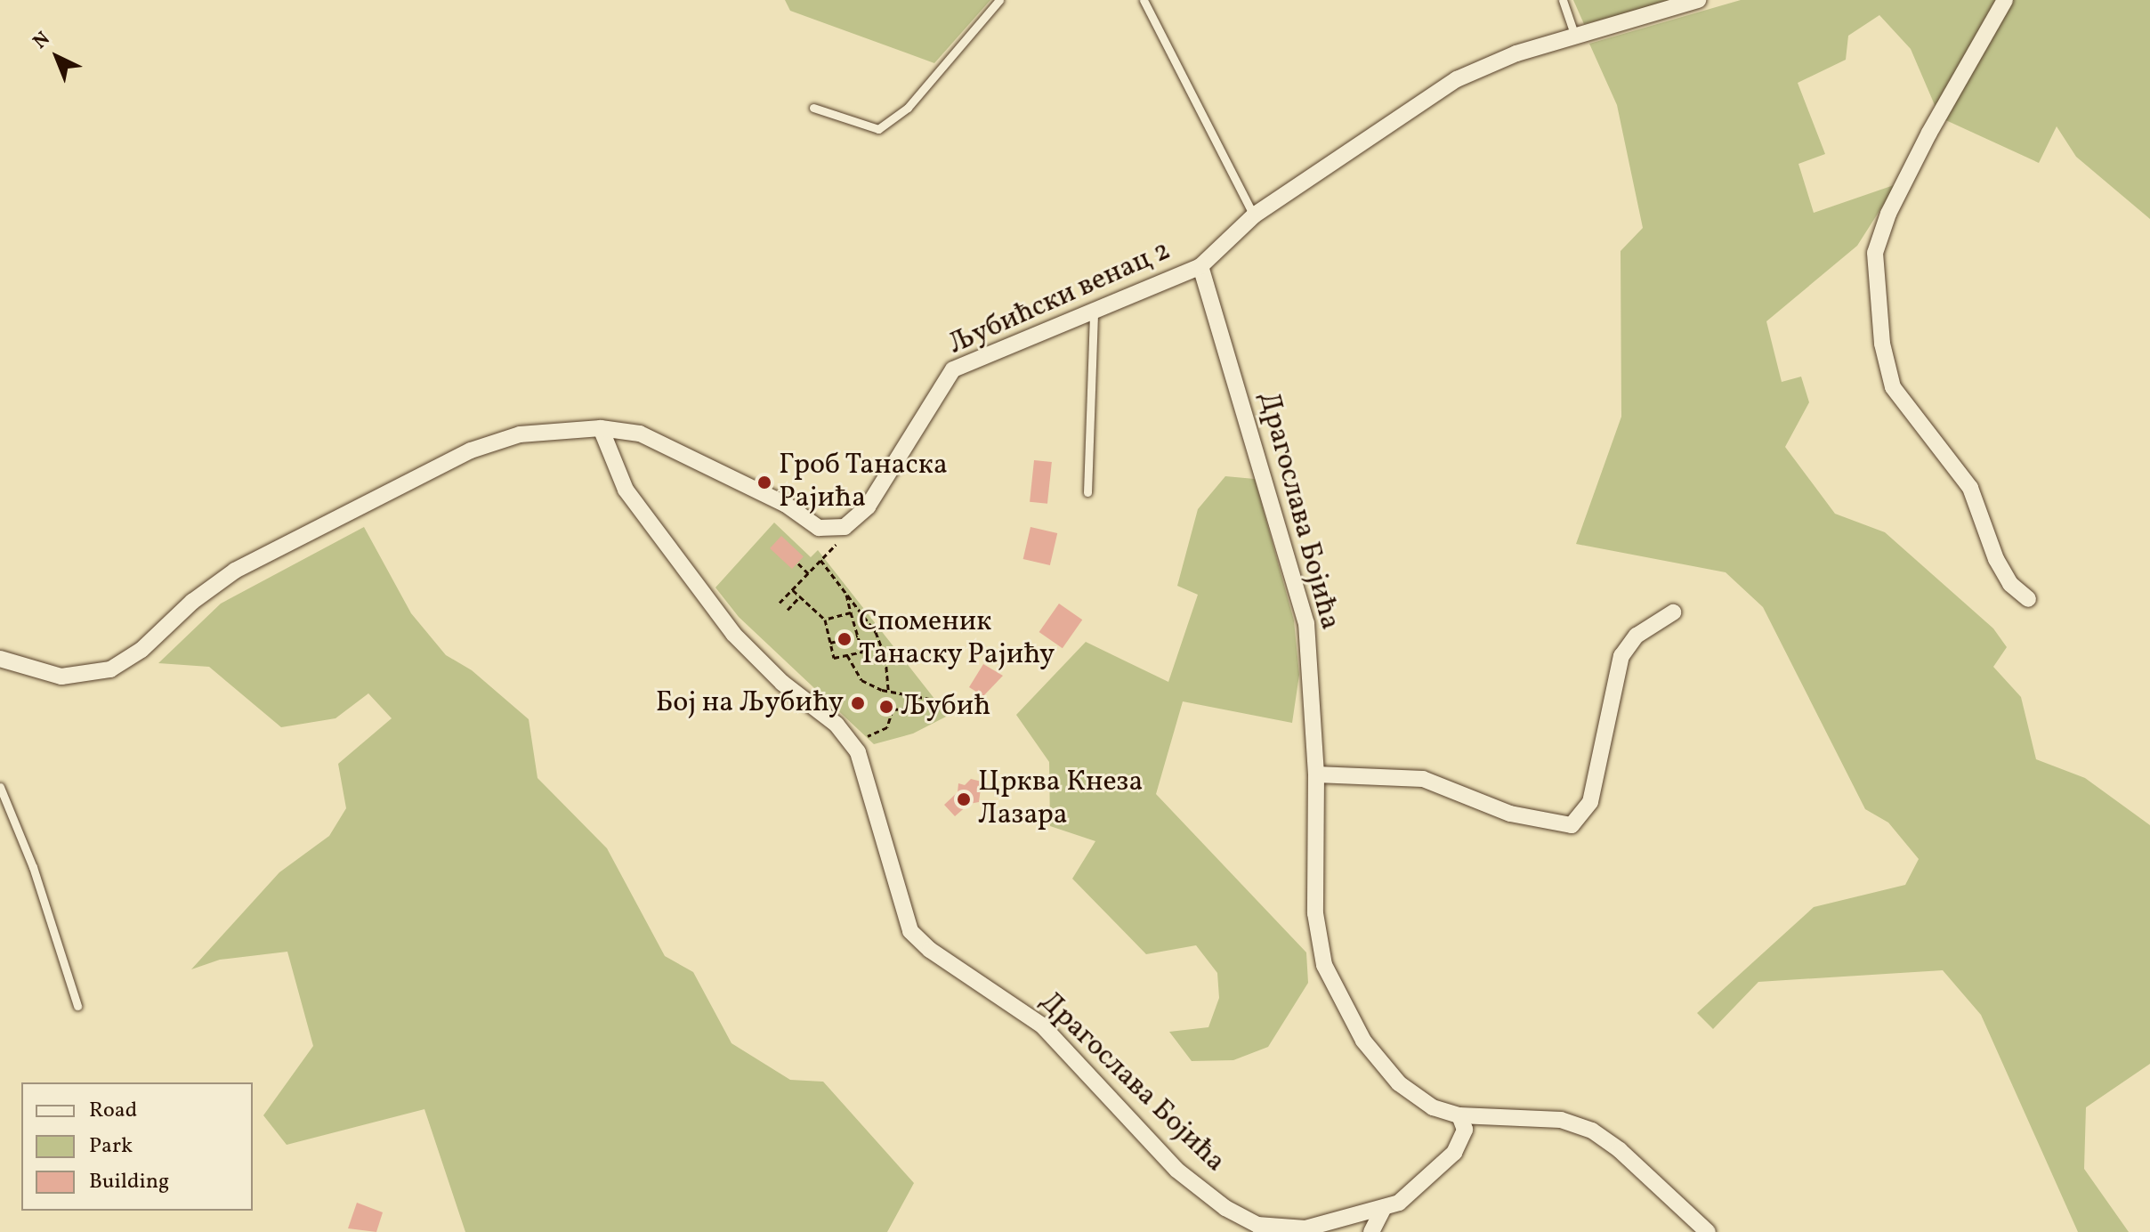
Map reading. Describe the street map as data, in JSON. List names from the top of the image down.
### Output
{
  "streets": {
    "street": ["Љубићски венац 2", "Драгослава Бојића"]
  },
  "crossings": [
    ["Љубићски венац 2", "Драгослава Бојића"]
  ],
  "places": [
    "Гроб Танаска Рајића",
    "Споменик Танаску Рајићу",
    "Бој на Љубићу",
    "Љубић",
    "Црква Кнеза Лазара"
  ],
  "legend": ["Road", "Park", "Building"],
  "north": "top left"
}
